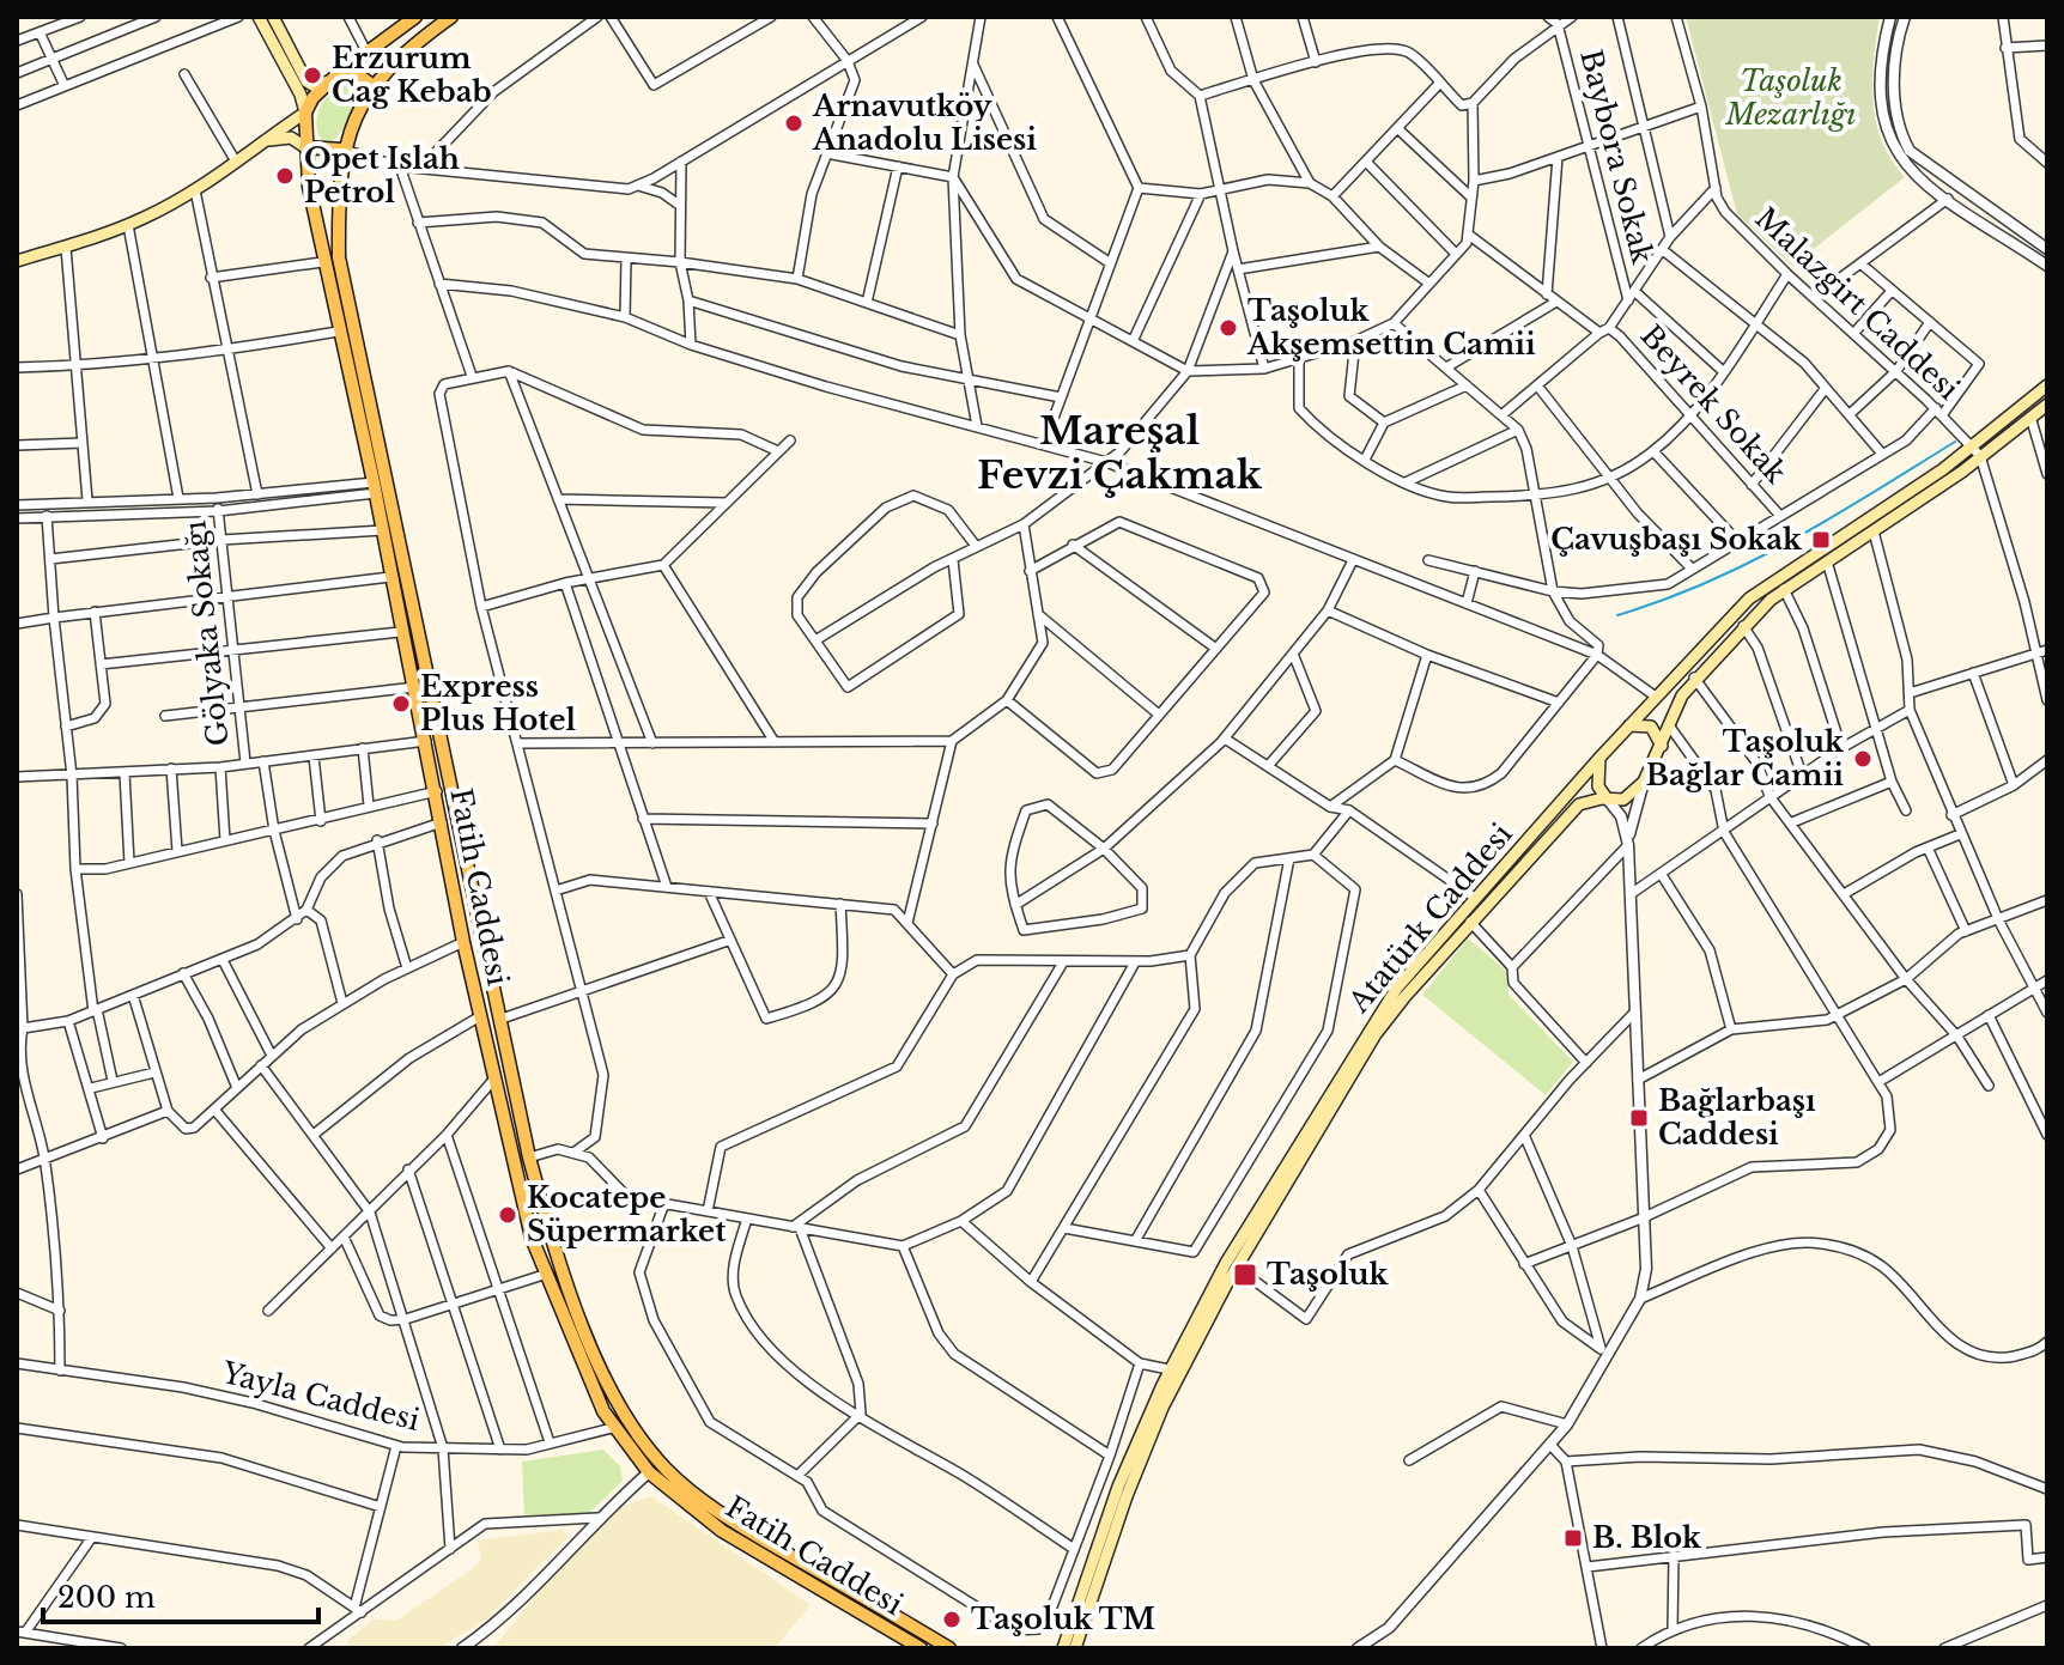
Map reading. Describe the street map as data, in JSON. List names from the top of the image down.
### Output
{
  "streets": {
    "main road": ["Fatih Caddesi", "Atatürk Caddesi"],
    "street": [
      "Baybora Sokak",
      "Malazgirt Caddesi",
      "Beyrek Sokak",
      "Gölyaka Sokağı",
      "Yayla Caddesi"
    ]
  },
  "crossings": [
    ["Malazgirt Caddesi", "Atatürk Caddesi"],
    ["Fatih Caddesi", "Yayla Caddesi"]
  ],
  "districts": ["Mareşal Fevzi Çakmak"],
  "parks": ["Taşoluk Mezarlığı"],
  "places": {
    "other": [
      "Erzurum Cag Kebab",
      "Arnavutköy Anadolu Lisesi",
      "Opet Islah Petrol",
      "Taşoluk Akşemsettin Camii",
      "Express Plus Hotel",
      "Taşoluk Bağlar Camii",
      "Kocatepe Süpermarket",
      "Taşoluk TM"
    ],
    "transit": [
      "Çavuşbaşı Sokak",
      "Bağlarbaşı Caddesi",
      "Taşoluk",
      "B. Blok"
    ]
  },
  "scale_bar": "200 m"
}
